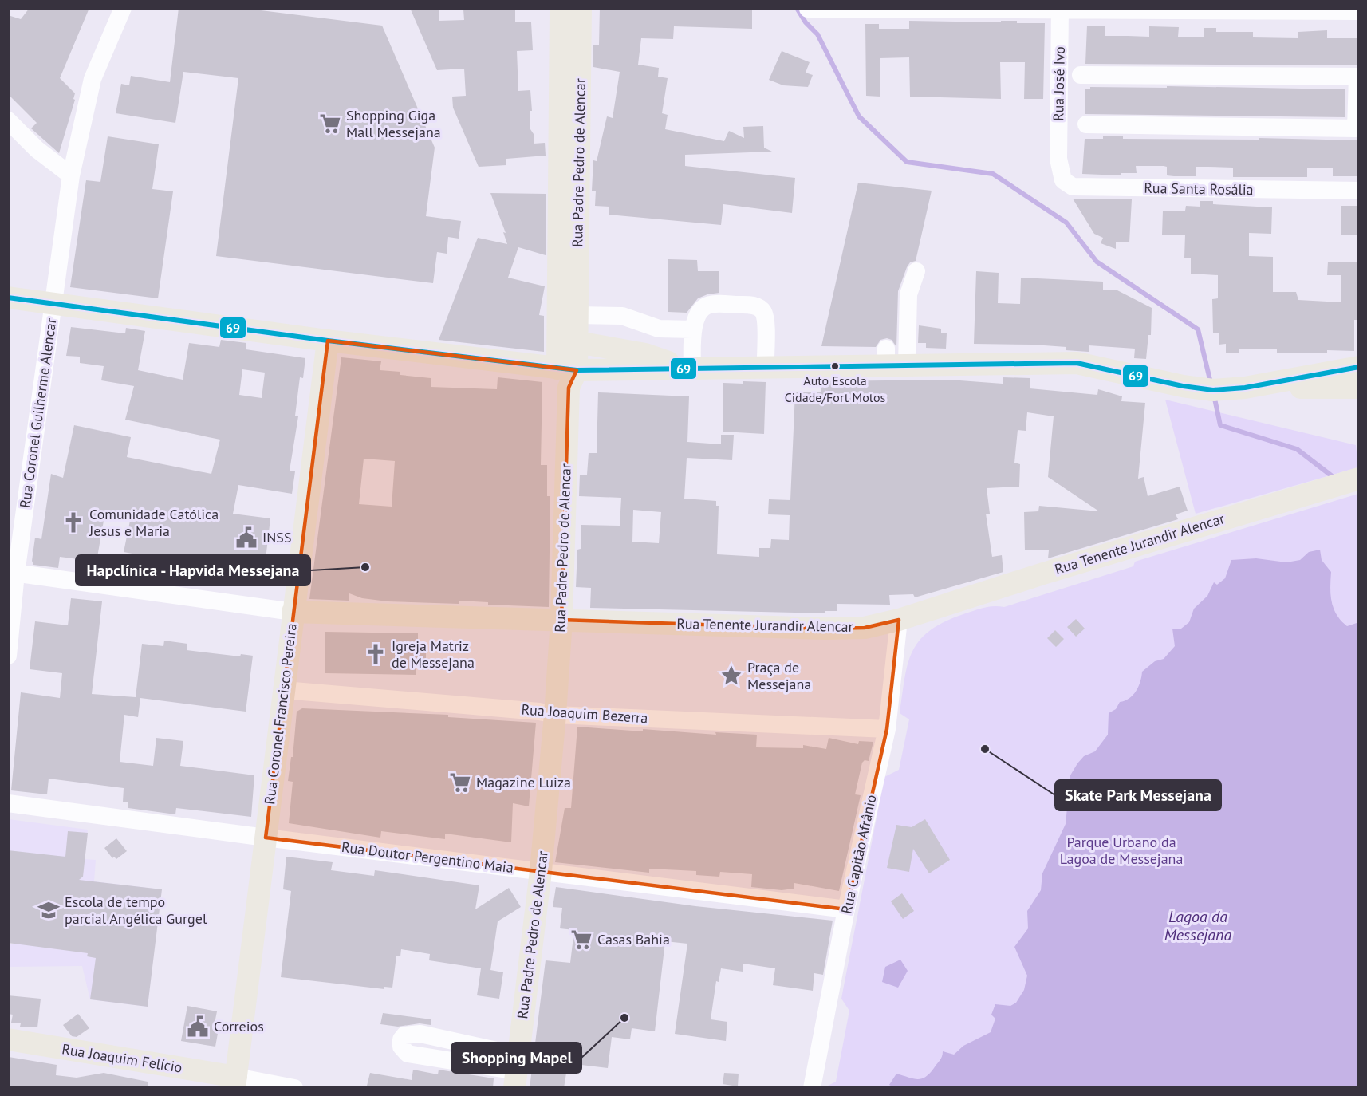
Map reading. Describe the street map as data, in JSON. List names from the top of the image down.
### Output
{
  "streets": {
    "main road": [
      "Rua Padre Pedro de Alencar",
      "Rua Tenente Jurandir Alencar",
      "Rua Coronel Francisco Pereira",
      "Rua Joaquim Felício"
    ],
    "street": [
      "Rua José Ivo",
      "Rua Santa Rosália",
      "Rua Coronel Guilherme Alencar",
      "Rua Joaquim Bezerra",
      "Rua Capitão Afrânio",
      "Rua Doutor Pergentino Maia"
    ]
  },
  "crossings": [
    ["Rua José Ivo", "Rua Santa Rosália"],
    ["Rua Padre Pedro de Alencar", "Rua Tenente Jurandir Alencar"],
    ["Rua Padre Pedro de Alencar", "Rua Joaquim Bezerra"],
    ["Rua Padre Pedro de Alencar", "Rua Doutor Pergentino Maia"],
    ["Rua Tenente Jurandir Alencar", "Rua Coronel Francisco Pereira"],
    ["Rua Tenente Jurandir Alencar", "Rua Capitão Afrânio"],
    ["Rua Coronel Francisco Pereira", "Rua Joaquim Bezerra"],
    ["Rua Coronel Francisco Pereira", "Rua Doutor Pergentino Maia"],
    ["Rua Coronel Francisco Pereira", "Rua Joaquim Felício"],
    ["Rua Joaquim Bezerra", "Rua Capitão Afrânio"],
    ["Rua Capitão Afrânio", "Rua Doutor Pergentino Maia"]
  ],
  "water": ["Lagoa da Messejana"],
  "parks": ["Parque Urbano da Lagoa de Messejana"],
  "places": {
    "supermarket": ["Shopping Giga Mall Messejana", "Magazine Luiza", "Casas Bahia"],
    "other": [
      "Auto Escola Cidade/Fort Motos",
      "Hapclínica - Hapvida Messejana",
      "Skate Park Messejana",
      "Shopping Mapel"
    ],
    "church": ["Comunidade Católica Jesus e Maria", "Igreja Matriz de Messejana"],
    "public building": ["INSS", "Correios"],
    "place": ["Praça de Messejana"],
    "school or university": ["Escola de tempo parcial Angélica Gurgel"]
  },
  "lines": ["transit line 69"]
}
